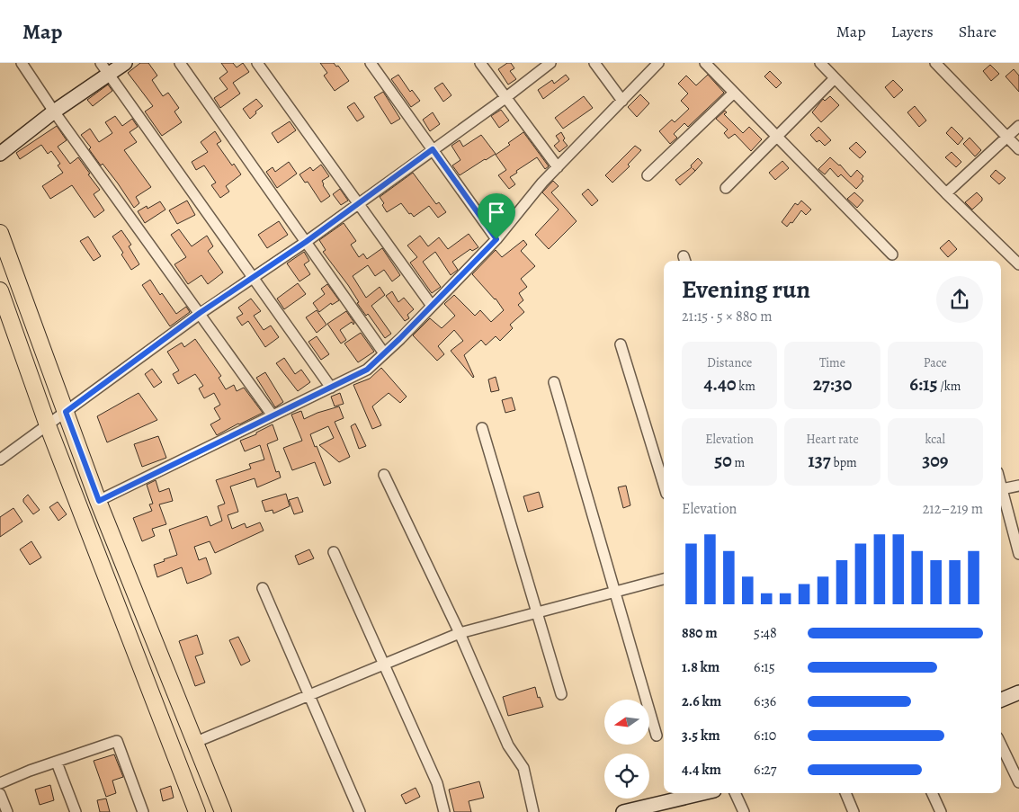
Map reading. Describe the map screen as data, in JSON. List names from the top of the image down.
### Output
{
  "north": "left",
  "page": {
    "header": "Map",
    "nav": ["Map", "Layers", "Share"],
    "heading": ["Evening run", "21:15 · 5 × 880 m"],
    "stats": [
      ["Distance", "4.40 km"],
      ["Time", "27:30"],
      ["Pace", "6:15 /km"],
      ["Elevation", "50 m"],
      ["Heart rate", "137 bpm"],
      ["kcal", "309"]
    ],
    "chart": ["Elevation", "212–219 m"],
    "list": [
      {
        "name": "880 m",
        "note": "5:48"
      },
      {
        "name": "1.8 km",
        "note": "6:15"
      },
      {
        "name": "2.6 km",
        "note": "6:36"
      },
      {
        "name": "3.5 km",
        "note": "6:10"
      },
      {
        "name": "4.4 km",
        "note": "6:27"
      }
    ]
  }
}
